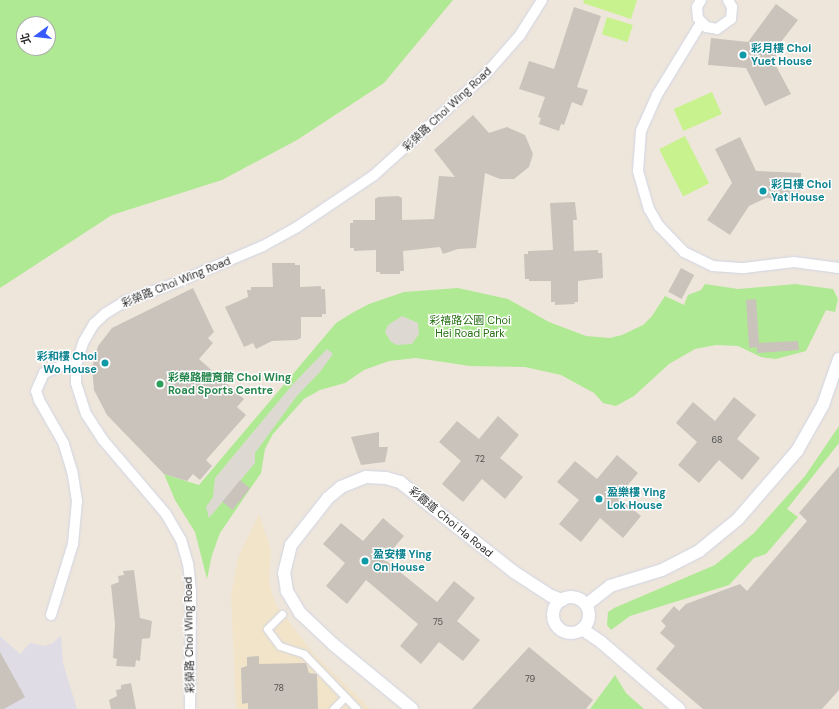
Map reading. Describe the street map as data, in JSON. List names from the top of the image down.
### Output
{
  "streets": {
    "street": ["彩榮路 Choi Wing Road", "彩霞道 Choi Ha Road"]
  },
  "parks": ["彩禧路公園 Choi Hei Road Park"],
  "places": [
    "彩月樓 Choi Yuet House",
    "彩日樓 Choi Yat House",
    "彩和樓 Choi Wo House",
    "彩榮路體育館 Choi Wing Road Sports Centre",
    "盈樂樓 Ying Lok House",
    "盈安樓 Ying On House"
  ],
  "house_numbers": [
    "68",
    "72",
    "75",
    "79",
    "78"
  ],
  "north": "left"
}
